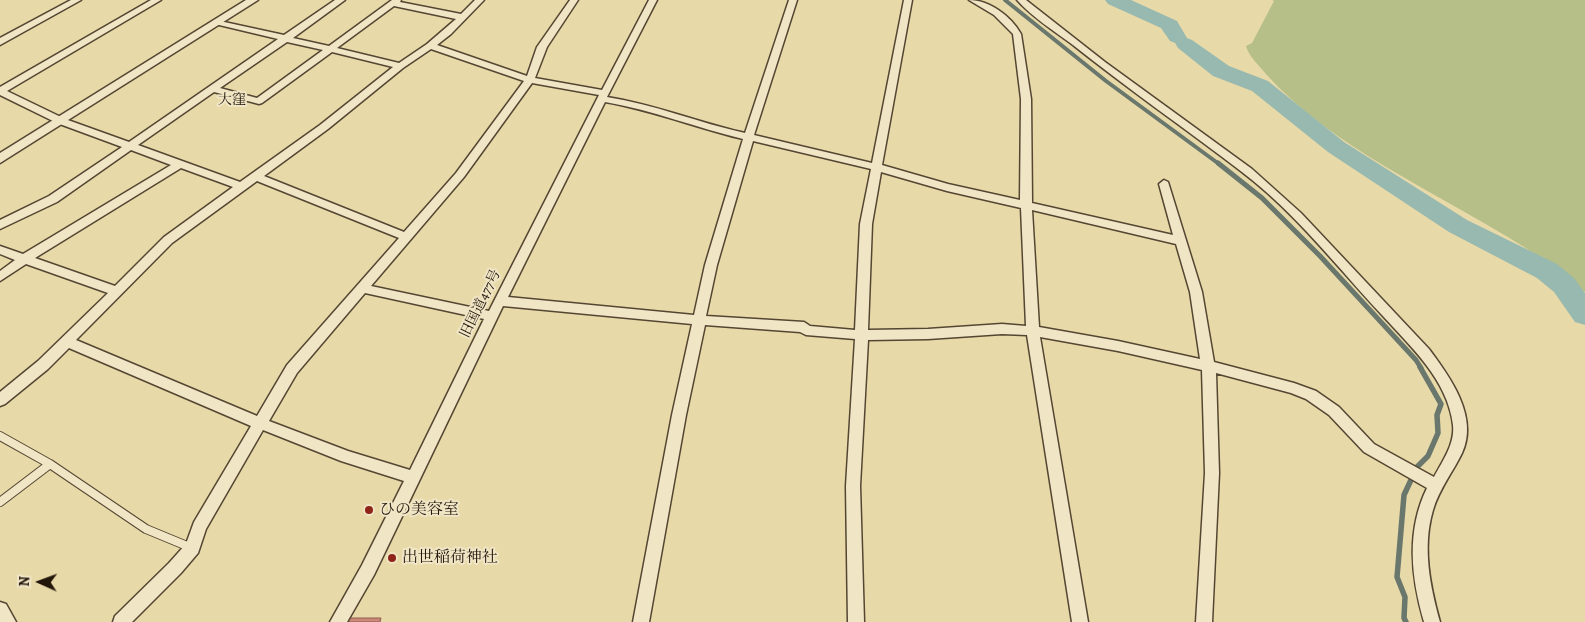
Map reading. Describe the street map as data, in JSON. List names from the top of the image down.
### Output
{
  "streets": {
    "street": ["旧国道477号"]
  },
  "districts": ["大窪"],
  "places": ["ひの美容室", "出世稲荷神社"],
  "north": "left"
}
